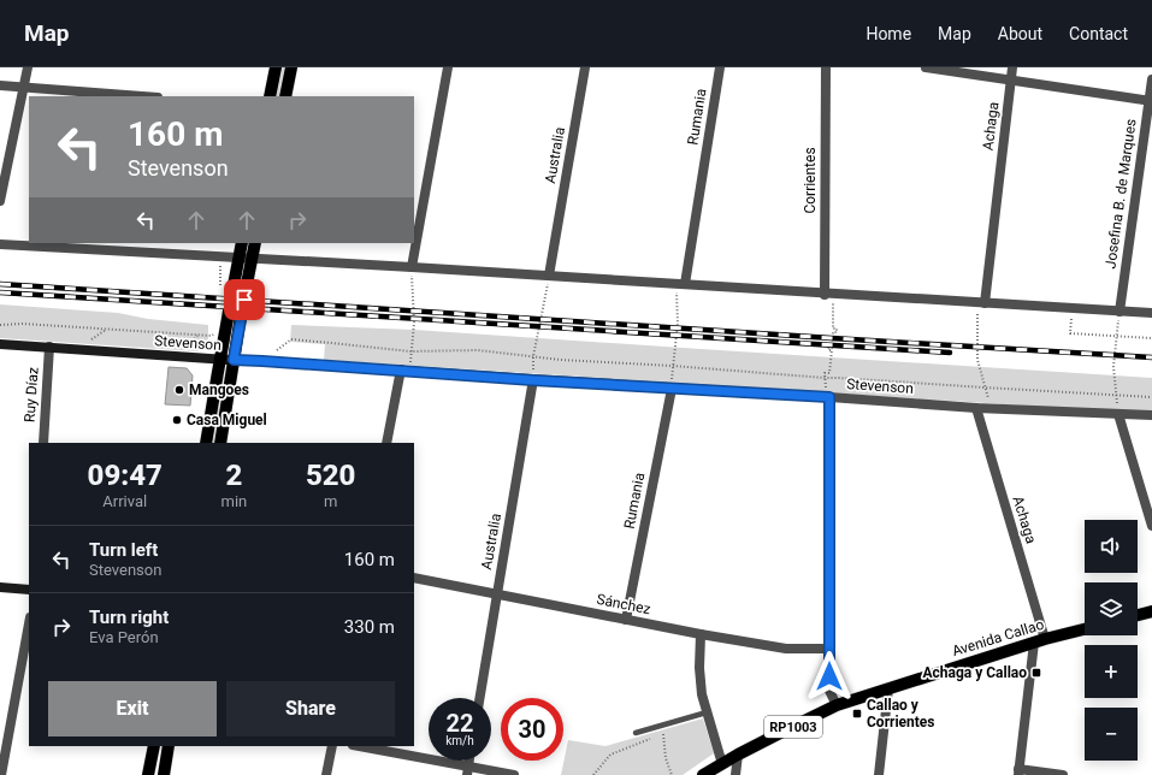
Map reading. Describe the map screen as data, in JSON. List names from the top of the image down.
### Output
{
  "streets": {
    "main road": ["Avenida Callao", "RP1003"],
    "street": [
      "Rumania",
      "Achaga",
      "Australia",
      "Corrientes",
      "Josefina B. de Marques",
      "Stevenson",
      "Ruy Díaz",
      "Sánchez"
    ]
  },
  "crossings": [
    ["Rumania", "Stevenson"],
    ["Rumania", "Sánchez"],
    ["Achaga", "Stevenson"],
    ["Achaga", "Avenida Callao"],
    ["Australia", "Stevenson"],
    ["Australia", "Sánchez"],
    ["Stevenson", "Ruy Díaz"]
  ],
  "places": {
    "other": ["Mangoes", "Casa Miguel"],
    "transit": ["Achaga y Callao", "Callao y Corrientes"]
  },
  "page": {
    "header": "Map",
    "nav": [
      "Home",
      "Map",
      "About",
      "Contact"
    ],
    "turn": ["160 m", "Stevenson"],
    "eta": [
      "09:47",
      "Arrival",
      "2",
      "min",
      "520",
      "m"
    ],
    "map_buttons": ["+", "−"],
    "list": [
      {
        "name": "Turn left",
        "note": "Stevenson",
        "value": "160 m"
      },
      {
        "name": "Turn right",
        "note": "Eva Perón",
        "value": "330 m"
      }
    ],
    "buttons": ["Exit", "Share"],
    "speed": "22 km/h",
    "limit": "30"
  }
}
